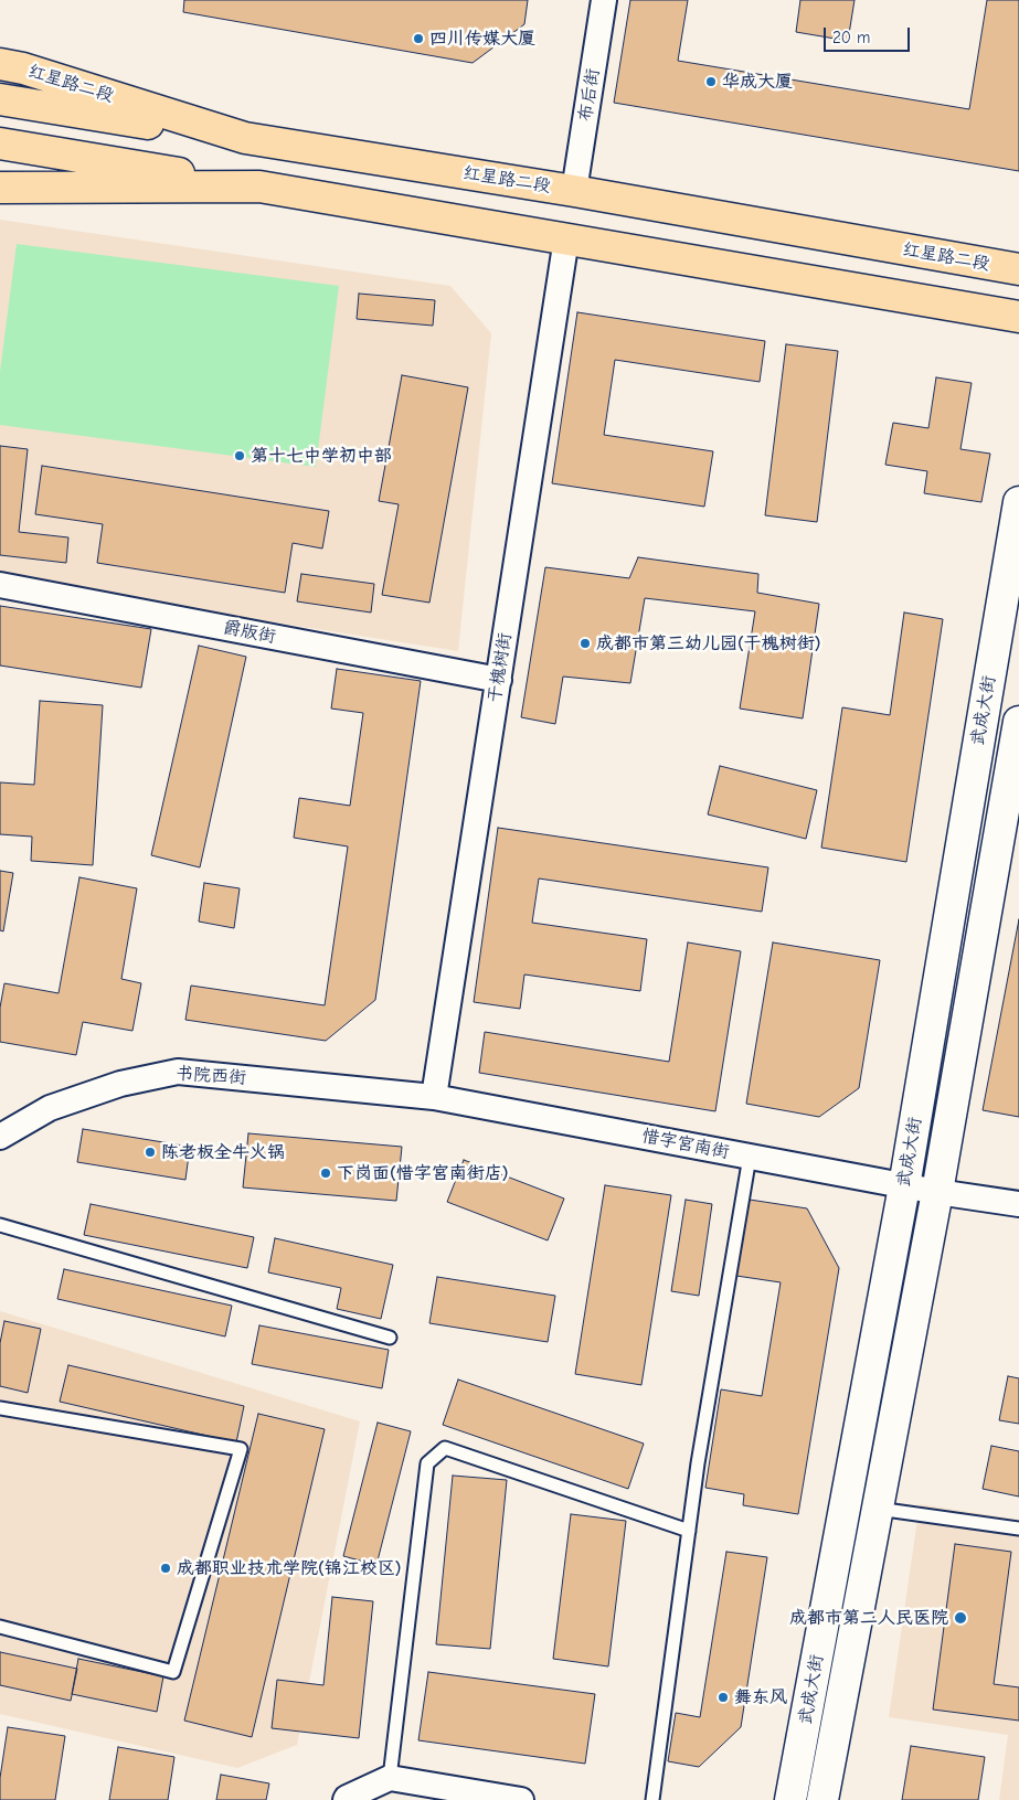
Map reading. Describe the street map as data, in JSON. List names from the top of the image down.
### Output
{
  "streets": {
    "main road": ["红星路二段", "武成大街"],
    "street": [
      "布后街",
      "爵版街",
      "干槐树街",
      "书院西街",
      "惜字宫南街"
    ]
  },
  "crossings": [
    ["红星路二段", "布后街"],
    ["爵版街", "干槐树街"],
    ["干槐树街", "书院西街"],
    ["干槐树街", "惜字宫南街"],
    ["武成大街", "惜字宫南街"],
    ["书院西街", "惜字宫南街"]
  ],
  "places": [
    "四川传媒大厦",
    "华成大厦",
    "第十七中学初中部",
    "成都市第三幼儿园(干槐树街)",
    "陈老板全牛火锅",
    "下岗面(惜字宫南街店)",
    "成都职业技术学院(锦江校区)",
    "成都市第二人民医院",
    "舞东风"
  ],
  "scale_bar": "20 m"
}
